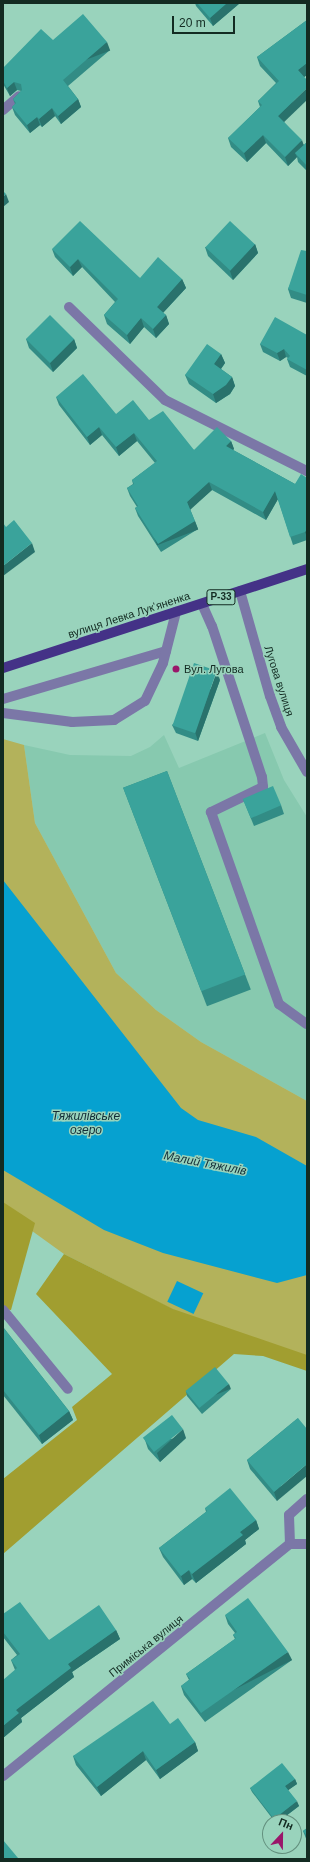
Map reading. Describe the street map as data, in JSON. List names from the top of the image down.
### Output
{
  "streets": {
    "main road": ["Р-33", "вулиця Левка Лукʼяненка"],
    "street": ["Лугова вулиця", "Приміська вулиця"]
  },
  "crossings": [
    ["вулиця Левка Лукʼяненка", "Лугова вулиця"]
  ],
  "water": ["Тяжилівське озеро", "Малий Тяжилів"],
  "places": ["Вул. Лугова"],
  "scale_bar": "20 m",
  "north": "top"
}
